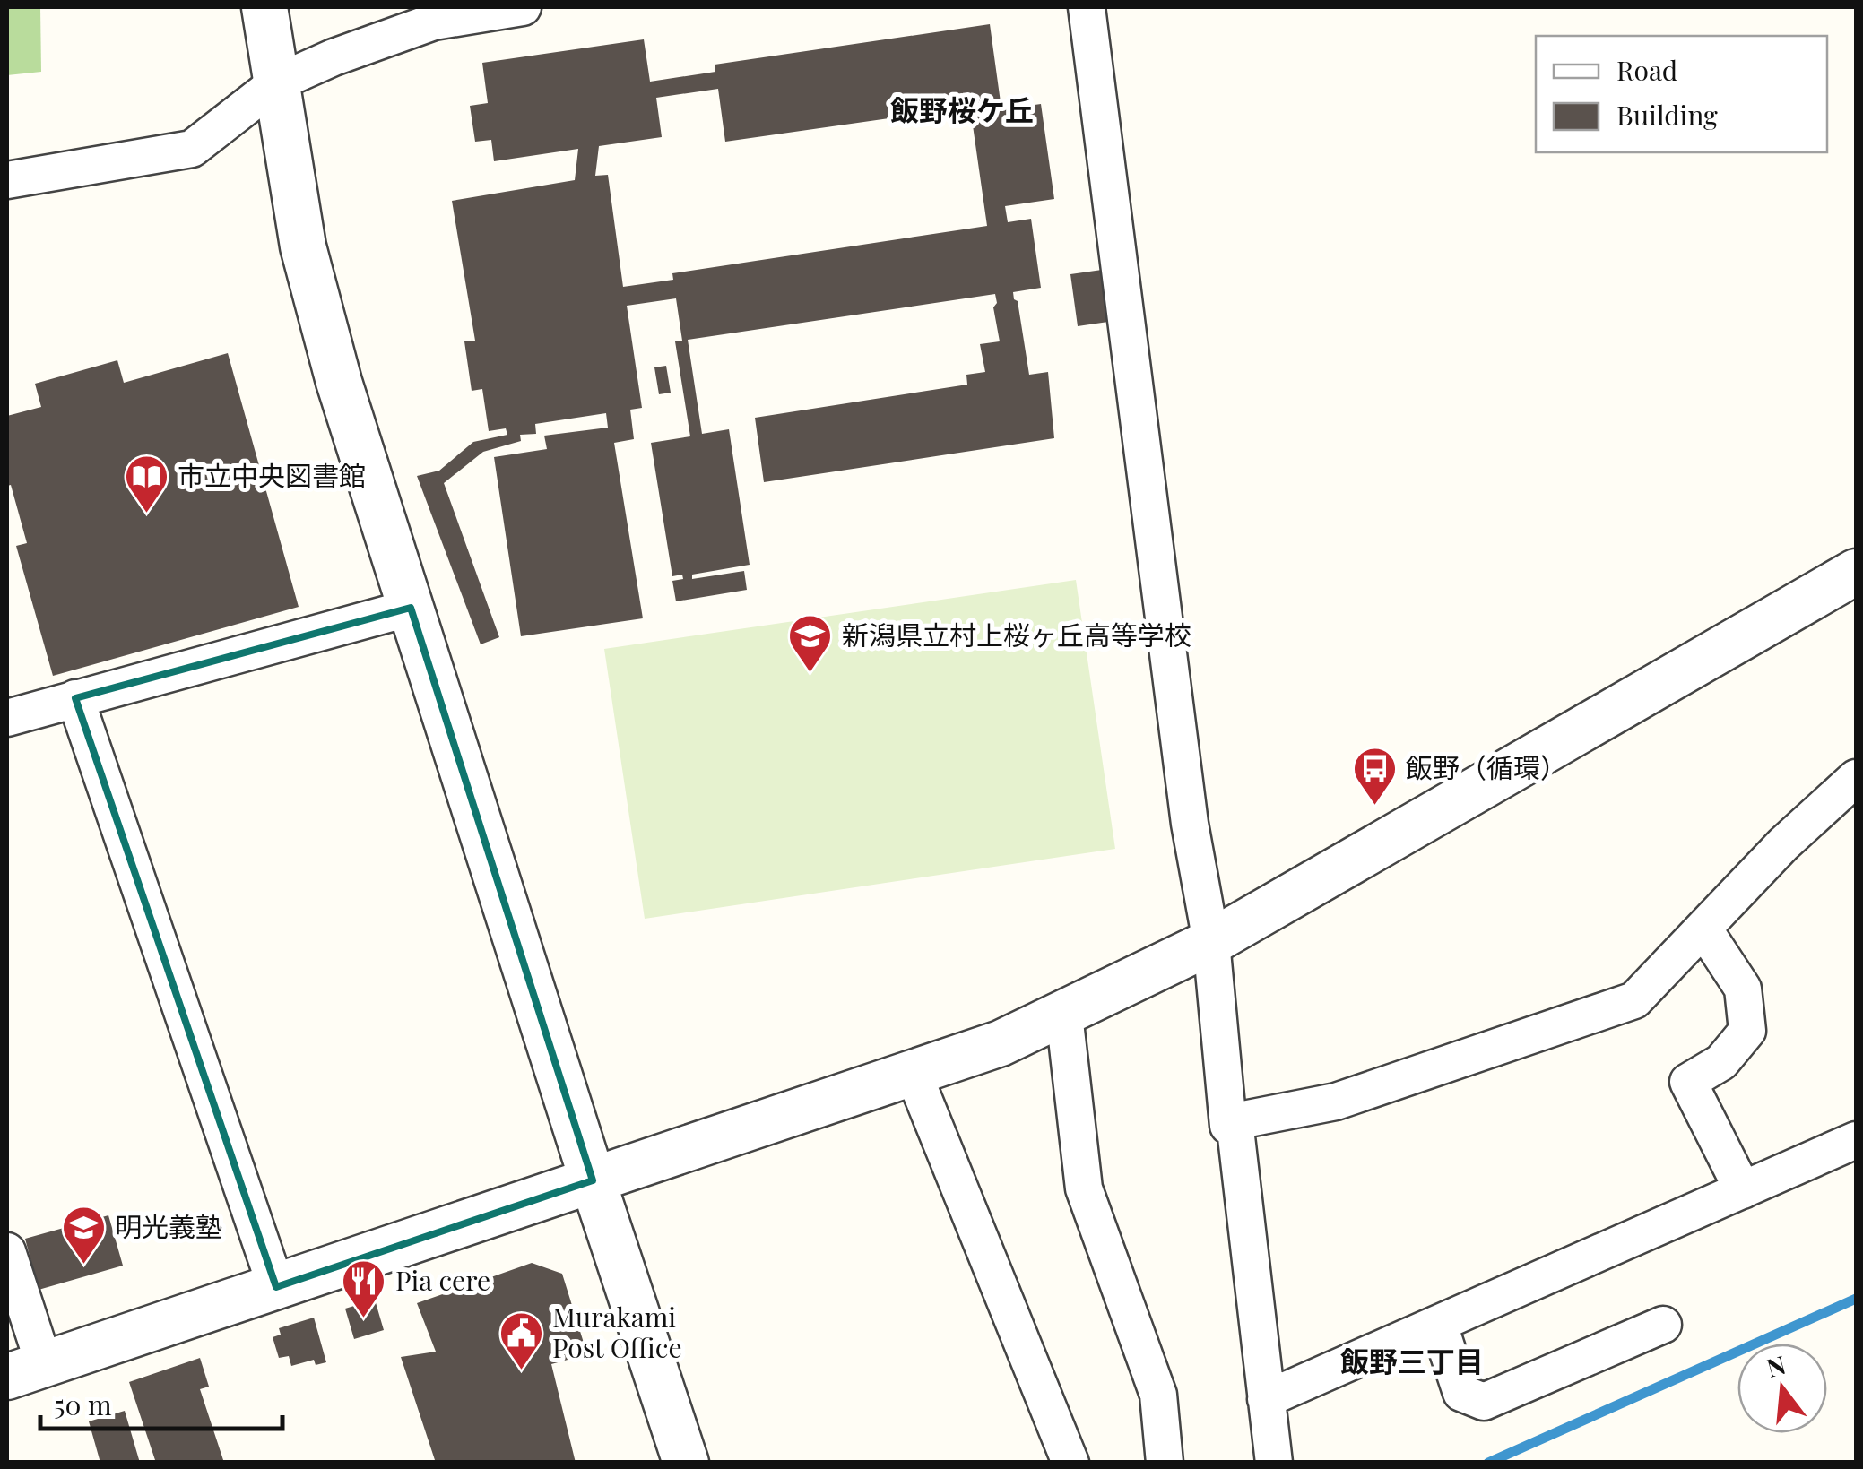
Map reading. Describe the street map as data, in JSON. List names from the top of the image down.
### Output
{
  "districts": ["飯野桜ケ丘", "飯野三丁目"],
  "places": {
    "library": ["市立中央図書館"],
    "school or university": ["新潟県立村上桜ヶ丘高等学校", "明光義塾"],
    "bus stop": ["飯野（循環）"],
    "restaurant": ["Pia cere"],
    "public building": ["Murakami Post Office"]
  },
  "legend": ["Road", "Building"],
  "scale_bar": "50 m",
  "north": "top"
}
